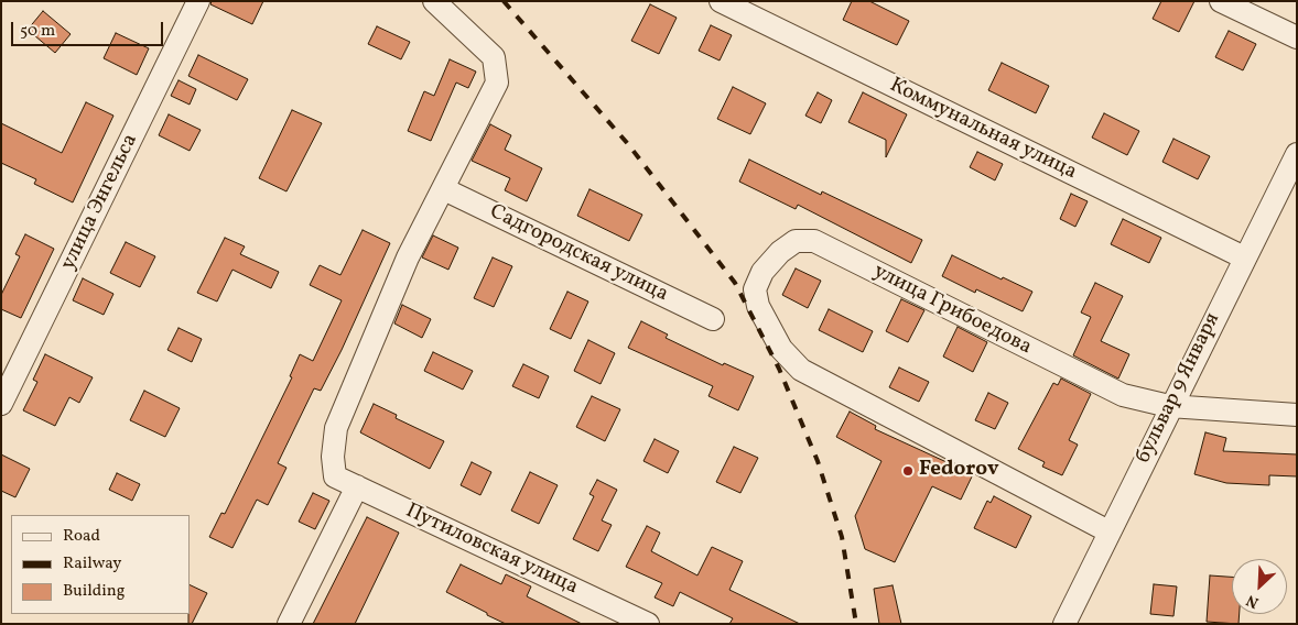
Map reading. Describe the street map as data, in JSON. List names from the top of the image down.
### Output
{
  "streets": {
    "street": [
      "Коммунальная улица",
      "улица Энгельса",
      "Садгородская улица",
      "улица Грибоедова",
      "бульвар 9 Января",
      "Путиловская улица"
    ]
  },
  "crossings": [
    ["Коммунальная улица", "бульвар 9 Января"],
    ["Садгородская улица", "Путиловская улица"],
    ["улица Грибоедова", "бульвар 9 Января"]
  ],
  "places": ["Fedorov"],
  "legend": ["Road", "Railway", "Building"],
  "scale_bar": "50 m",
  "north": "bottom left"
}
